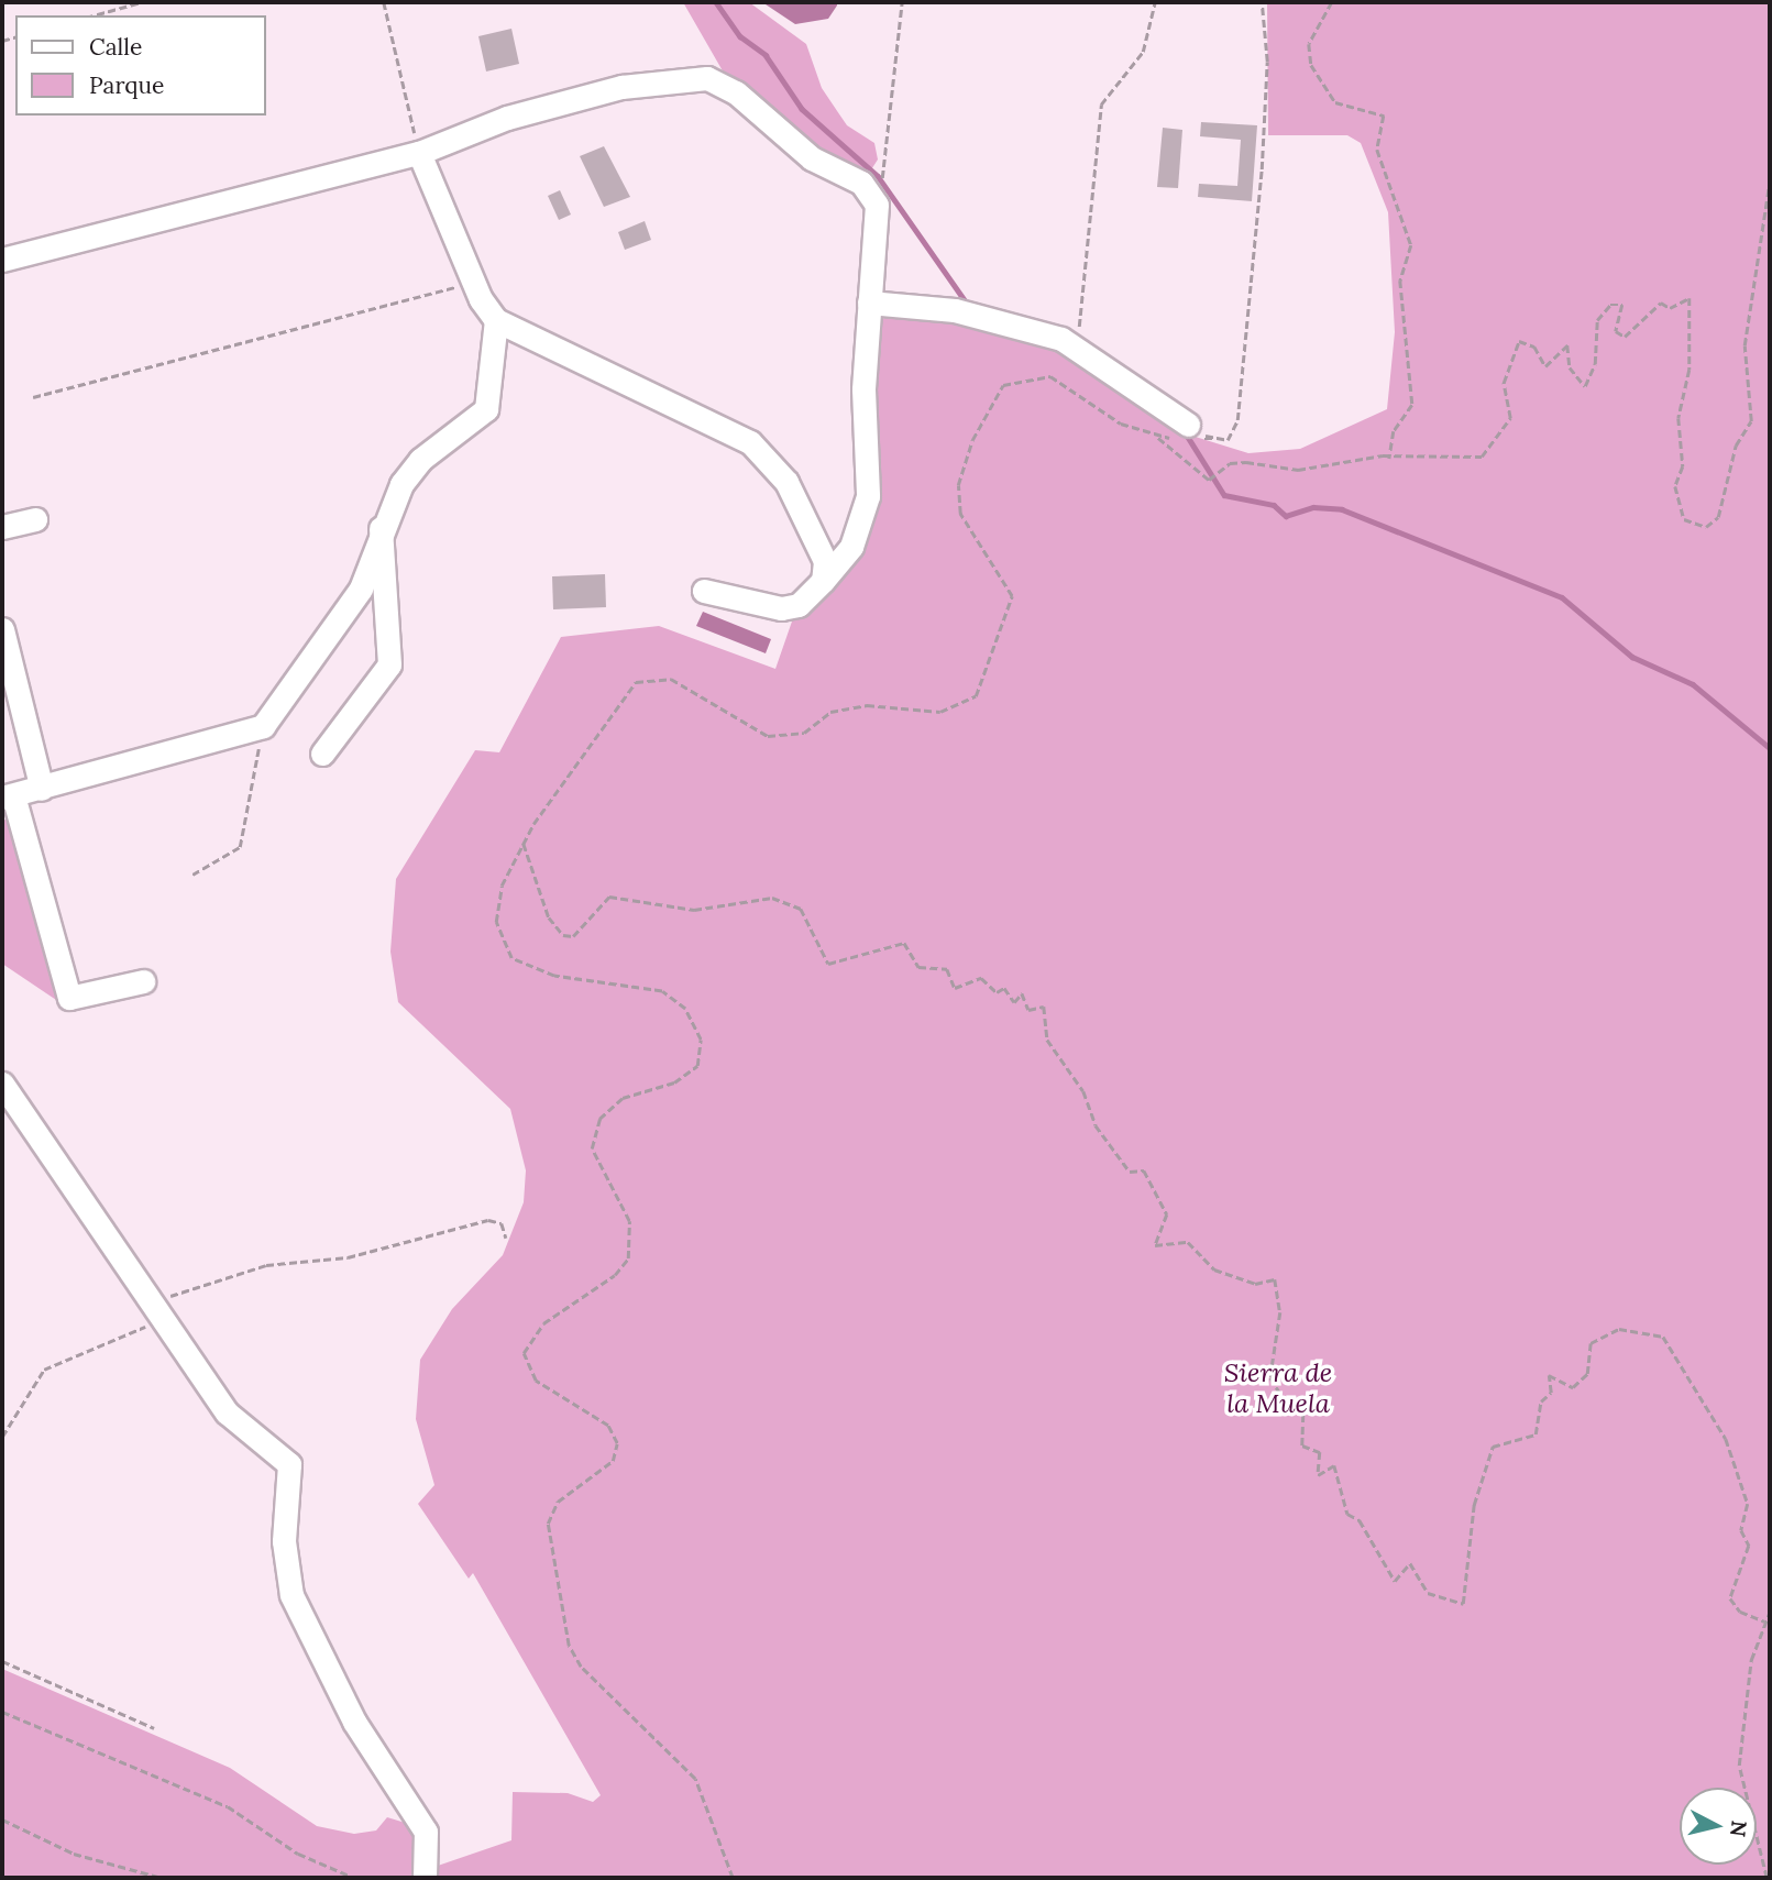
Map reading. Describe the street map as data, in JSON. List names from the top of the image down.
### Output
{
  "parks": ["Sierra de la Muela"],
  "legend": ["Calle", "Parque"],
  "north": "right"
}
